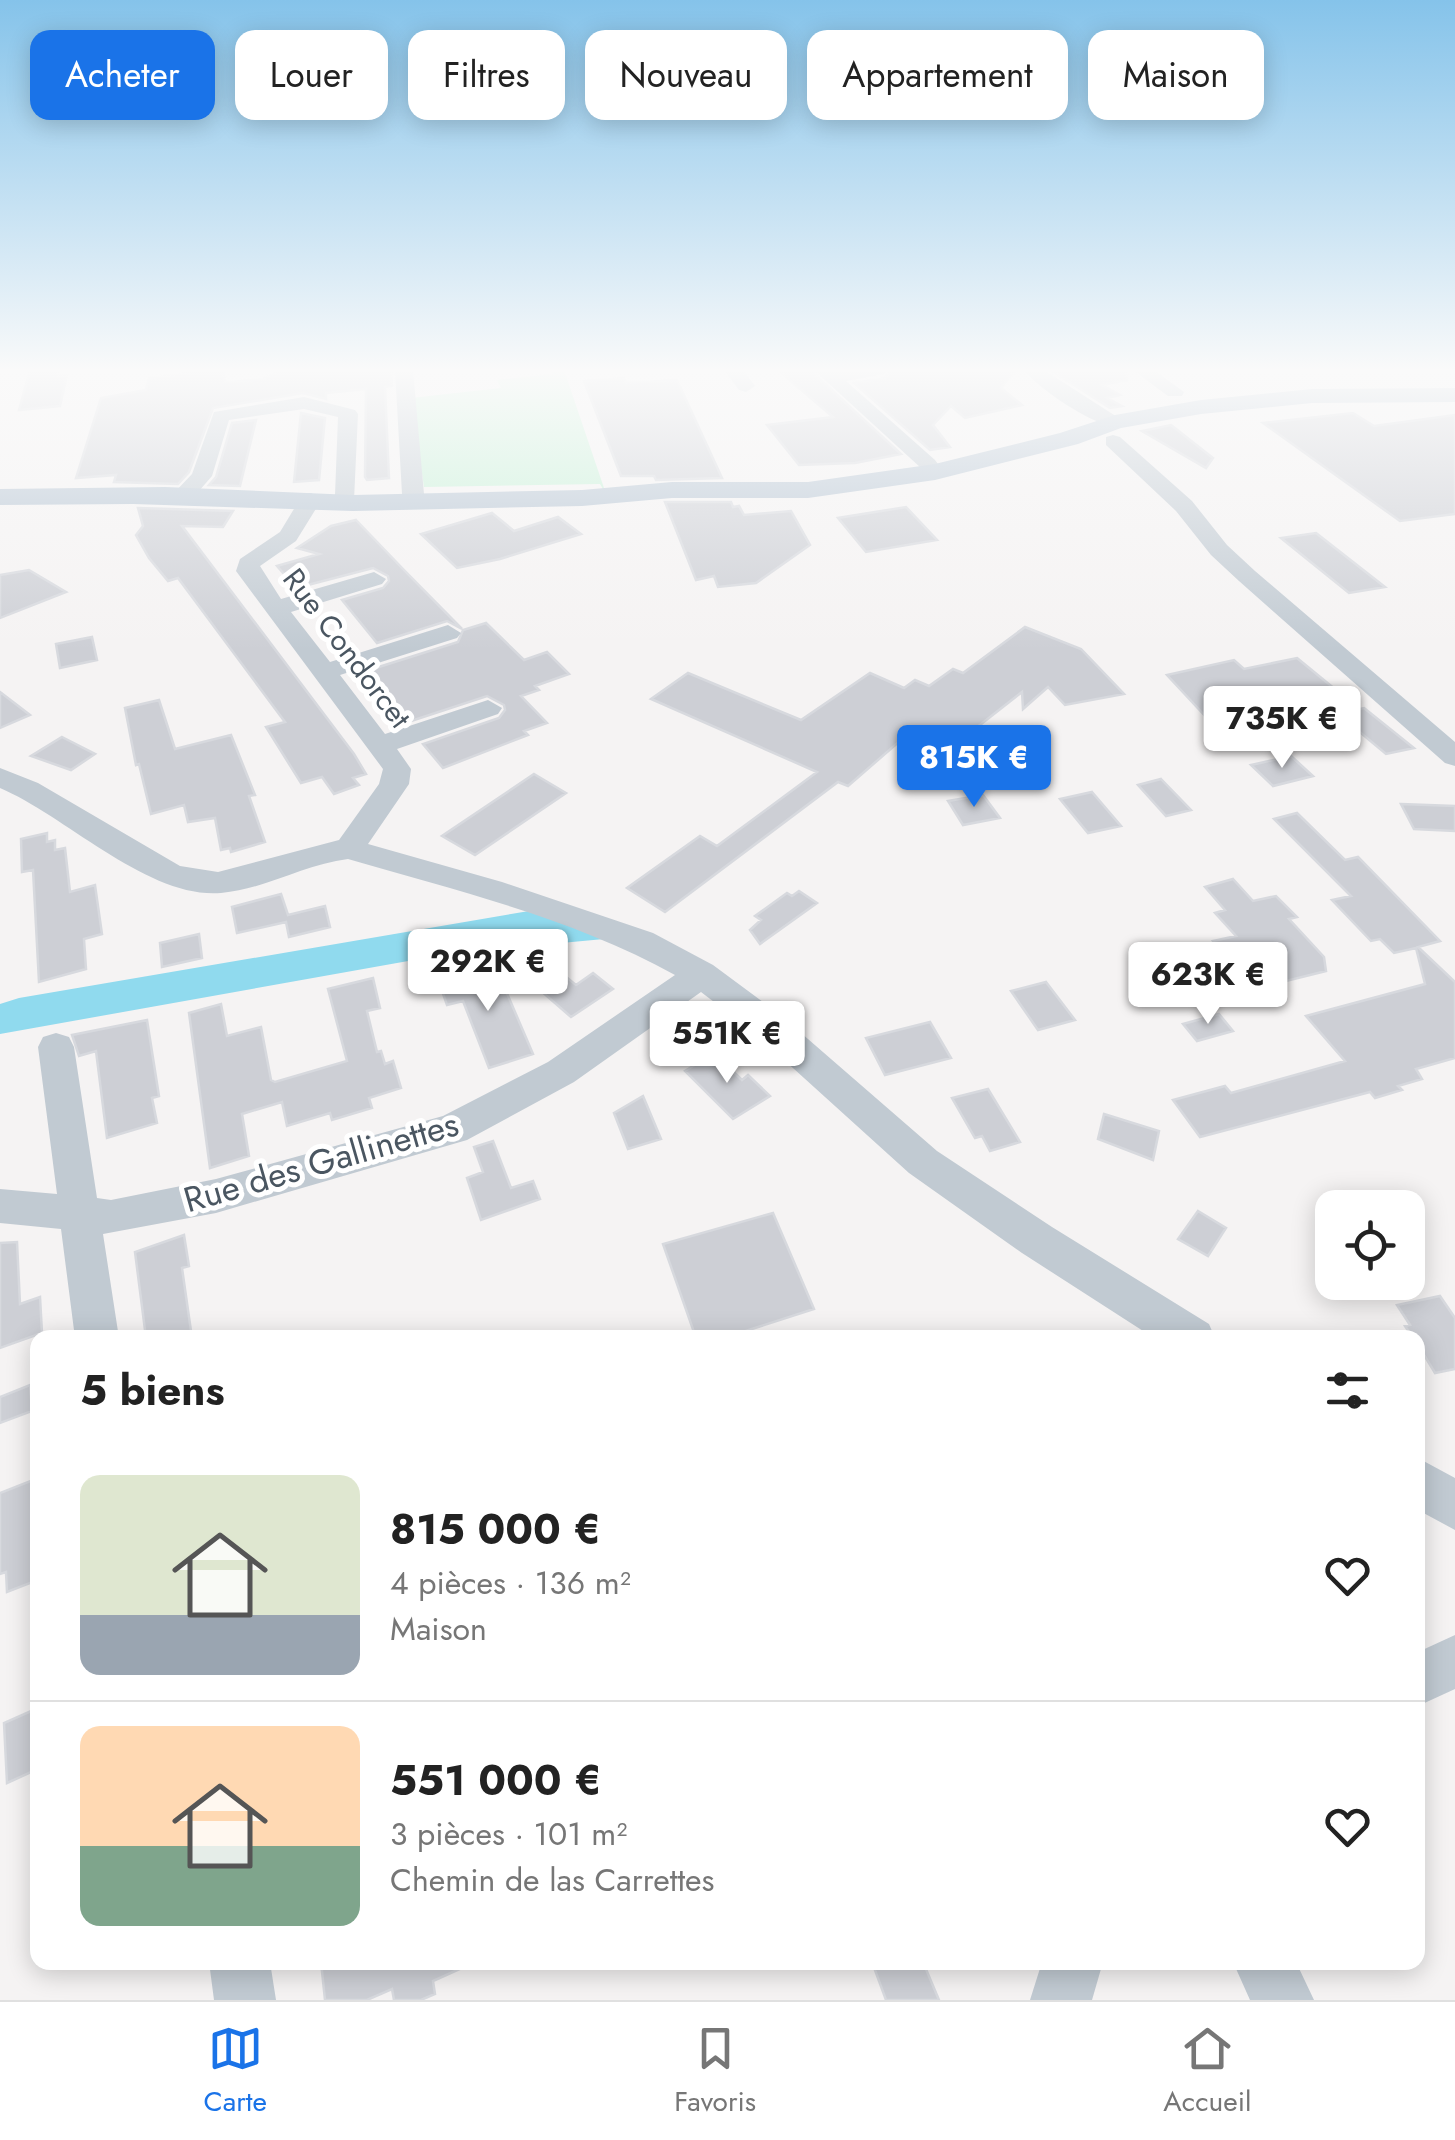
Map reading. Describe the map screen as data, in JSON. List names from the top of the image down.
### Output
{
  "streets": {
    "street": ["Rue Condorcet", "Rue des Gallinettes"]
  },
  "page": {
    "chip": [
      "Acheter",
      "Louer",
      "Filtres",
      "Nouveau",
      "Appartement",
      "Maison"
    ],
    "price": [
      "735K €",
      "815K €",
      "292K €",
      "623K €",
      "551K €"
    ],
    "heading": "5 biens",
    "list": [
      {
        "name": "815 000 €",
        "note": "4 pièces · 136 m² · Maison"
      },
      {
        "name": "551 000 €",
        "note": "3 pièces · 101 m² · Chemin de las Carrettes"
      }
    ],
    "tabs": ["Carte", "Favoris", "Accueil"]
  }
}
